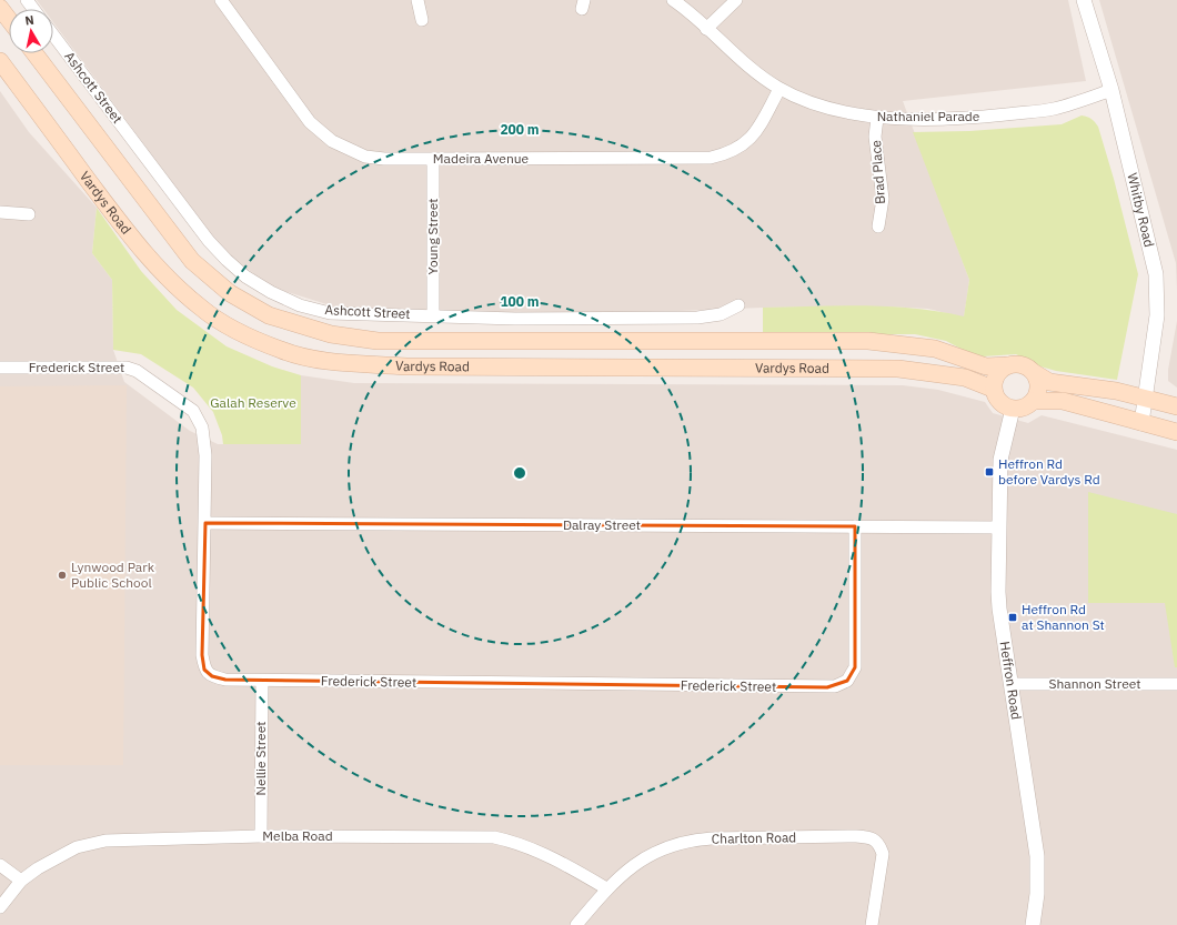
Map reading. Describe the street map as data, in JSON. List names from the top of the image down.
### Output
{
  "streets": {
    "main road": ["Vardys Road"],
    "street": [
      "Ashcott Street",
      "Nathaniel Parade",
      "Madeira Avenue",
      "Brad Place",
      "Whitby Road",
      "Young Street",
      "Frederick Street",
      "Dalray Street",
      "Heffron Road",
      "Shannon Street",
      "Nellie Street",
      "Melba Road",
      "Charlton Road"
    ]
  },
  "crossings": [
    ["Ashcott Street", "Young Street"],
    ["Nathaniel Parade", "Madeira Avenue"],
    ["Nathaniel Parade", "Brad Place"],
    ["Nathaniel Parade", "Whitby Road"],
    ["Madeira Avenue", "Young Street"],
    ["Vardys Road", "Heffron Road"],
    ["Frederick Street", "Dalray Street"],
    ["Frederick Street", "Nellie Street"],
    ["Dalray Street", "Heffron Road"],
    ["Heffron Road", "Shannon Street"],
    ["Nellie Street", "Melba Road"],
    ["Melba Road", "Charlton Road"]
  ],
  "parks": ["Galah Reserve"],
  "places": {
    "transit": ["Heffron Rd before Vardys Rd", "Heffron Rd at Shannon St"],
    "other": ["Lynwood Park Public School"]
  },
  "north": "top",
  "rings": ["200 m", "100 m"]
}
